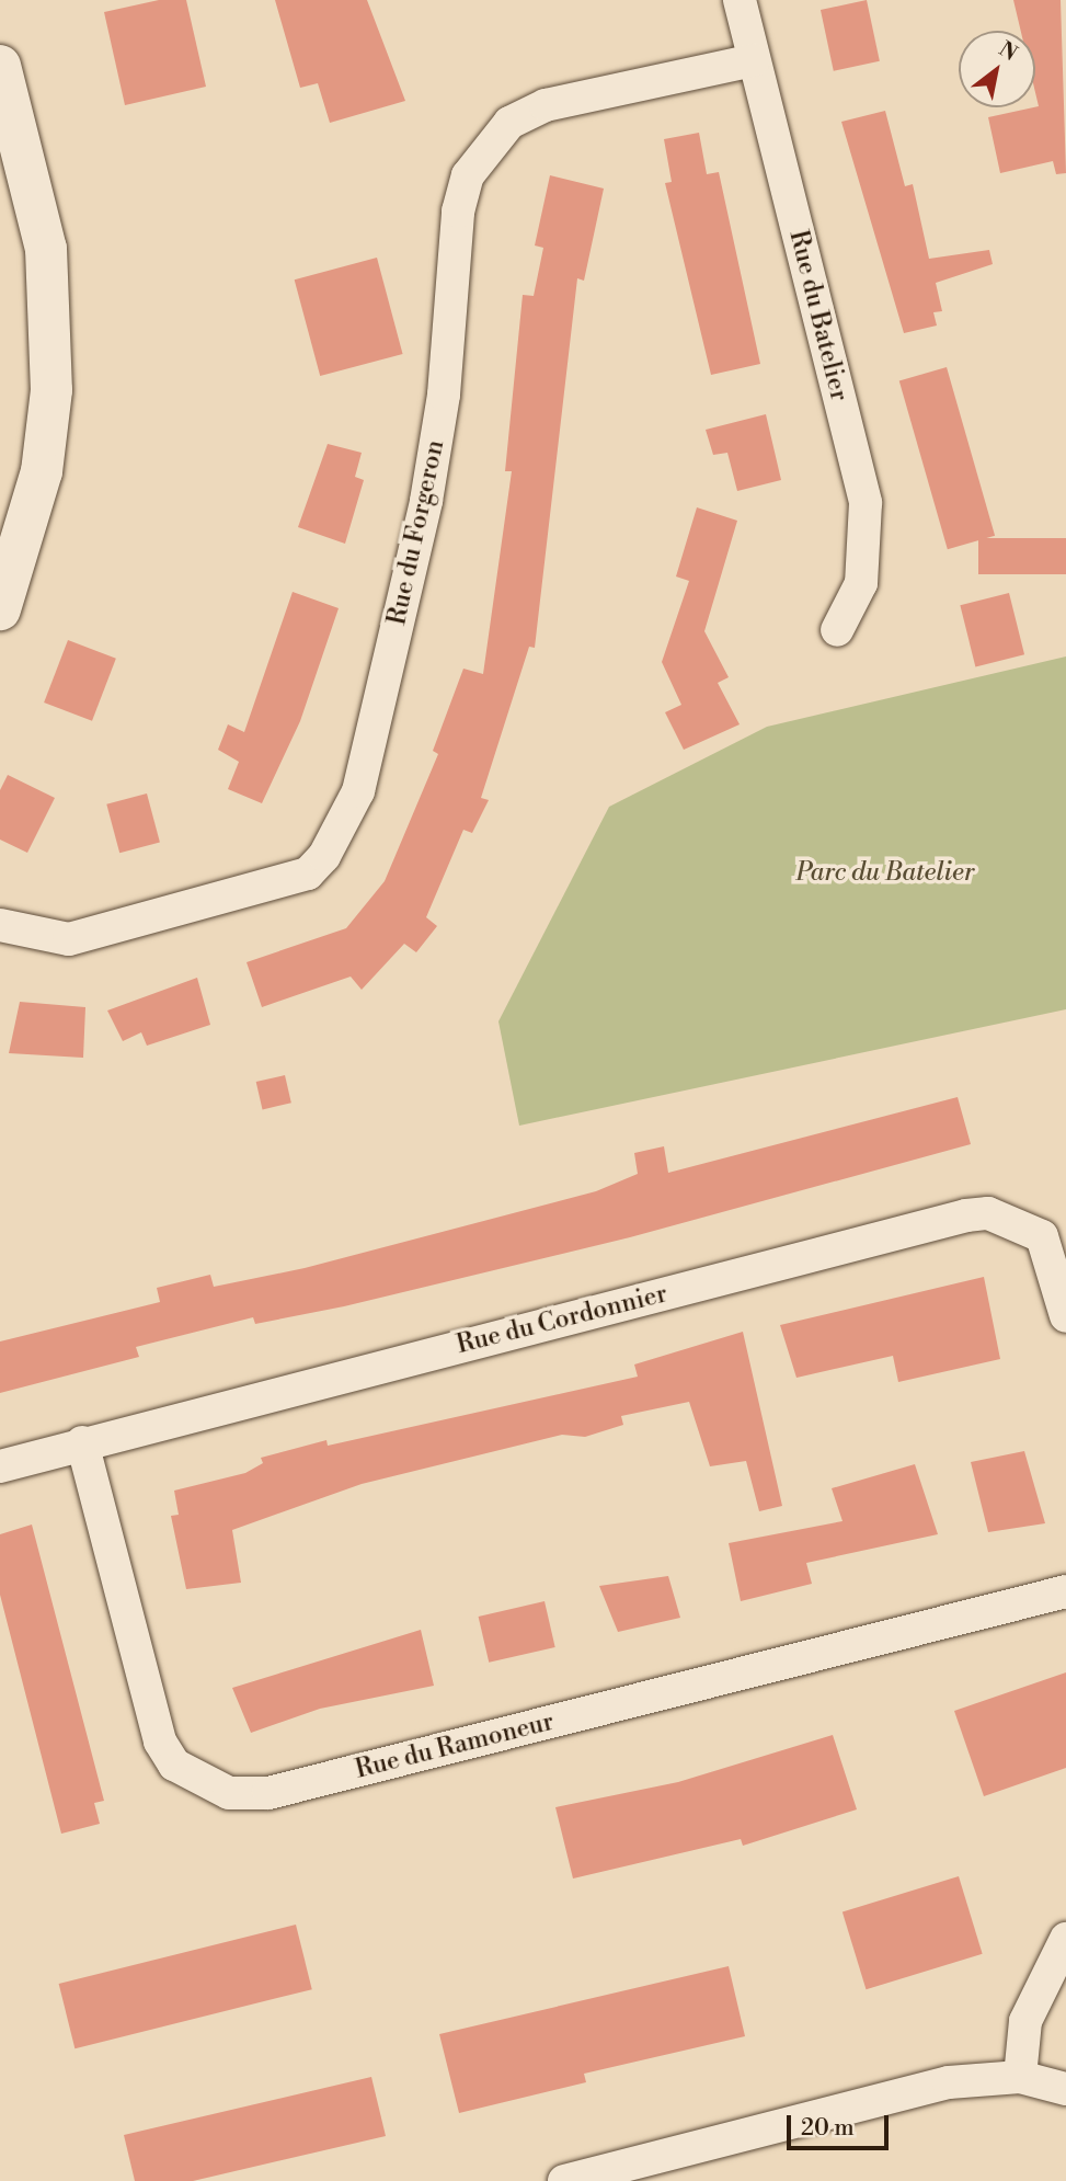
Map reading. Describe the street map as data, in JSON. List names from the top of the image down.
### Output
{
  "streets": {
    "street": [
      "Rue du Batelier",
      "Rue du Forgeron",
      "Rue du Cordonnier",
      "Rue du Ramoneur"
    ]
  },
  "crossings": [
    ["Rue du Batelier", "Rue du Forgeron"],
    ["Rue du Cordonnier", "Rue du Ramoneur"]
  ],
  "parks": ["Parc du Batelier"],
  "scale_bar": "20 m",
  "north": "top right"
}
